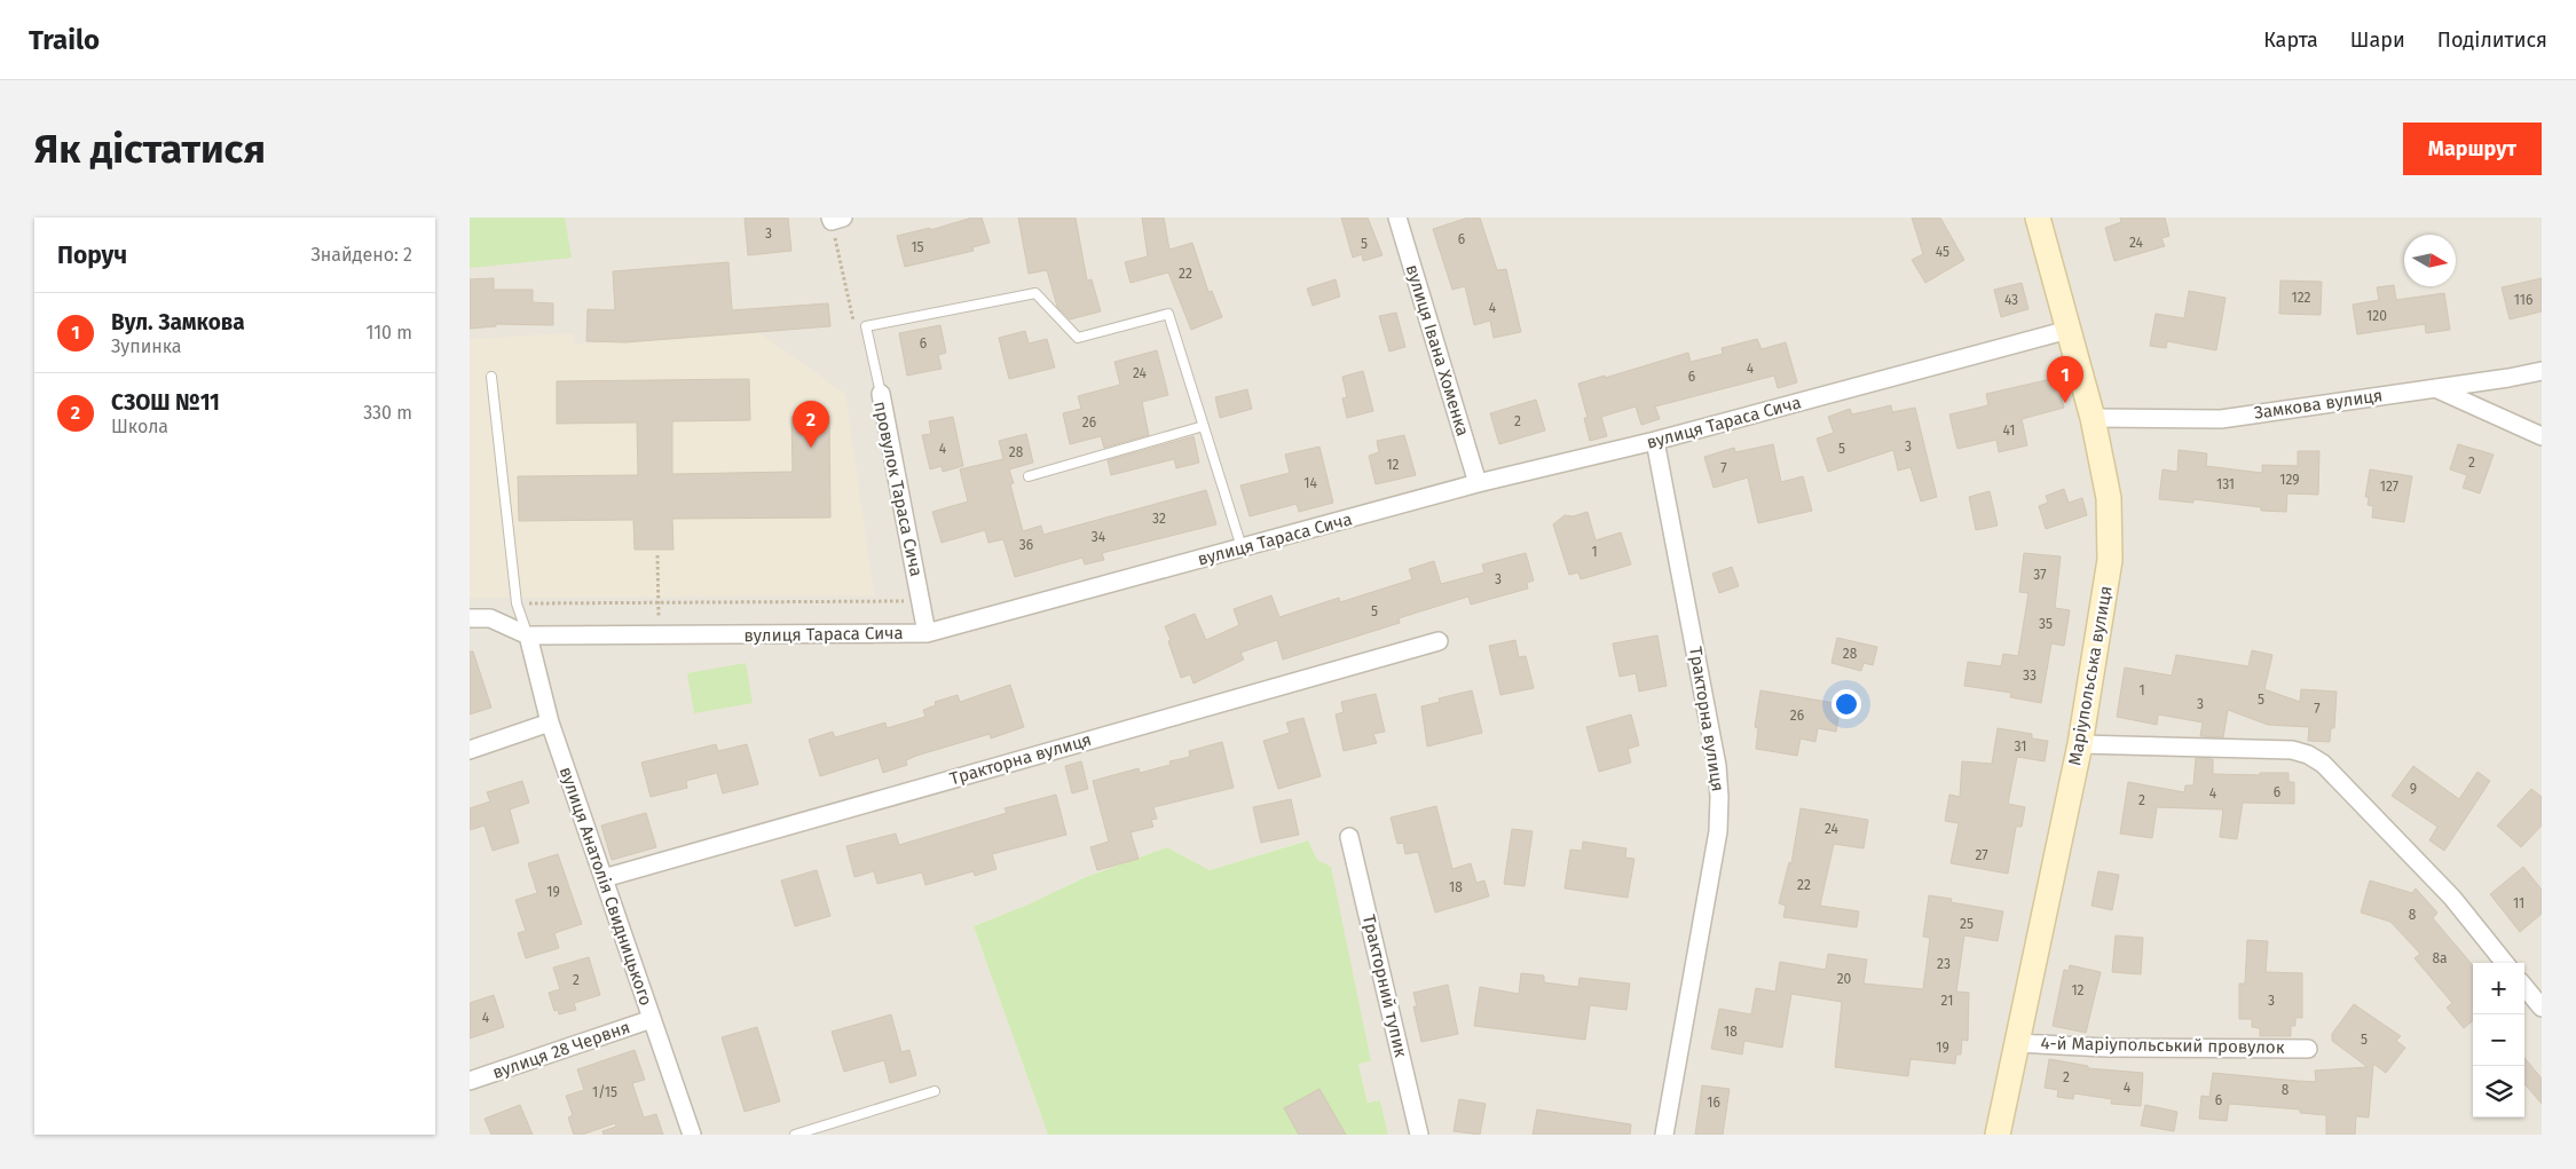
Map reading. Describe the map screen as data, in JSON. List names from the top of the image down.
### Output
{
  "streets": {
    "main road": ["Маріупольська вулиця"],
    "street": [
      "вулиця Івана Хоменка",
      "Замкова вулиця",
      "вулиця Тараса Сича",
      "провулок Тараса Сича",
      "Тракторна вулиця",
      "вулиця Анатолія Свидницького",
      "Тракторний тупик",
      "4-й Маріупольський провулок",
      "вулиця 28 Червня"
    ]
  },
  "crossings": [
    ["вулиця Івана Хоменка", "вулиця Тараса Сича"],
    ["Замкова вулиця", "Маріупольська вулиця"],
    ["вулиця Тараса Сича", "провулок Тараса Сича"],
    ["вулиця Тараса Сича", "Маріупольська вулиця"],
    ["вулиця Тараса Сича", "Тракторна вулиця"],
    ["вулиця Тараса Сича", "вулиця Анатолія Свидницького"],
    ["Маріупольська вулиця", "4-й Маріупольський провулок"],
    ["Тракторна вулиця", "вулиця Анатолія Свидницького"],
    ["вулиця Анатолія Свидницького", "вулиця 28 Червня"]
  ],
  "house_numbers": [
    "3",
    "6",
    "24",
    "5",
    "15",
    "45",
    "22",
    "122",
    "43",
    "116",
    "4",
    "120",
    "6",
    "4",
    "24",
    "6",
    "2",
    "26",
    "41",
    "3",
    "4",
    "5",
    "28",
    "2",
    "12",
    "7",
    "129",
    "14",
    "131",
    "127",
    "32",
    "34",
    "36",
    "1",
    "37",
    "3",
    "5",
    "35",
    "28",
    "33",
    "1",
    "5",
    "3",
    "7",
    "26",
    "31",
    "9",
    "6",
    "4",
    "2",
    "24",
    "27",
    "22",
    "18",
    "19",
    "11",
    "8",
    "25",
    "8а",
    "23",
    "20",
    "2",
    "12",
    "21",
    "3",
    "4",
    "18",
    "5",
    "19",
    "2",
    "4",
    "8",
    "1/15",
    "6",
    "16"
  ],
  "north": "right",
  "page": {
    "header": "Trailo",
    "nav": ["Карта", "Шари", "Поділитися"],
    "buttons": "Маршрут",
    "title": "Як дістатися",
    "heading": ["Поруч", "Знайдено: 2"],
    "list": [
      {
        "mark": "1",
        "name": "Вул. Замкова",
        "note": "Зупинка",
        "value": "110 m"
      },
      {
        "mark": "2",
        "name": "СЗОШ №11",
        "note": "Школа",
        "value": "330 m"
      }
    ],
    "pins": ["1", "2"],
    "map_buttons": ["+", "−"]
  }
}
